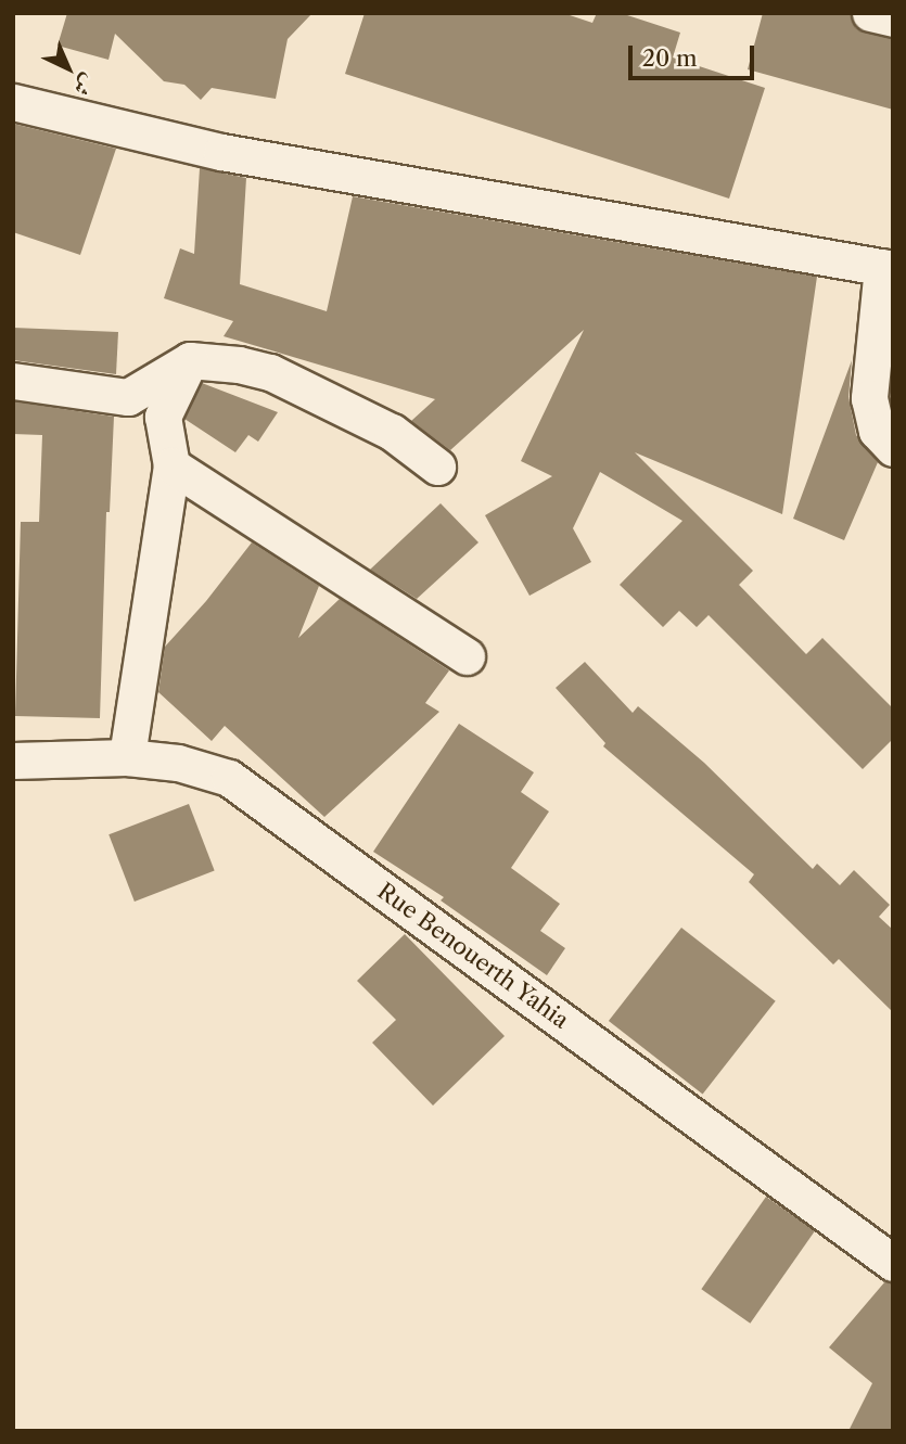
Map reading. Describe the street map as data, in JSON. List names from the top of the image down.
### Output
{
  "streets": {
    "street": ["Rue Benouerth Yahia"]
  },
  "scale_bar": "20 m",
  "north": "bottom right"
}
